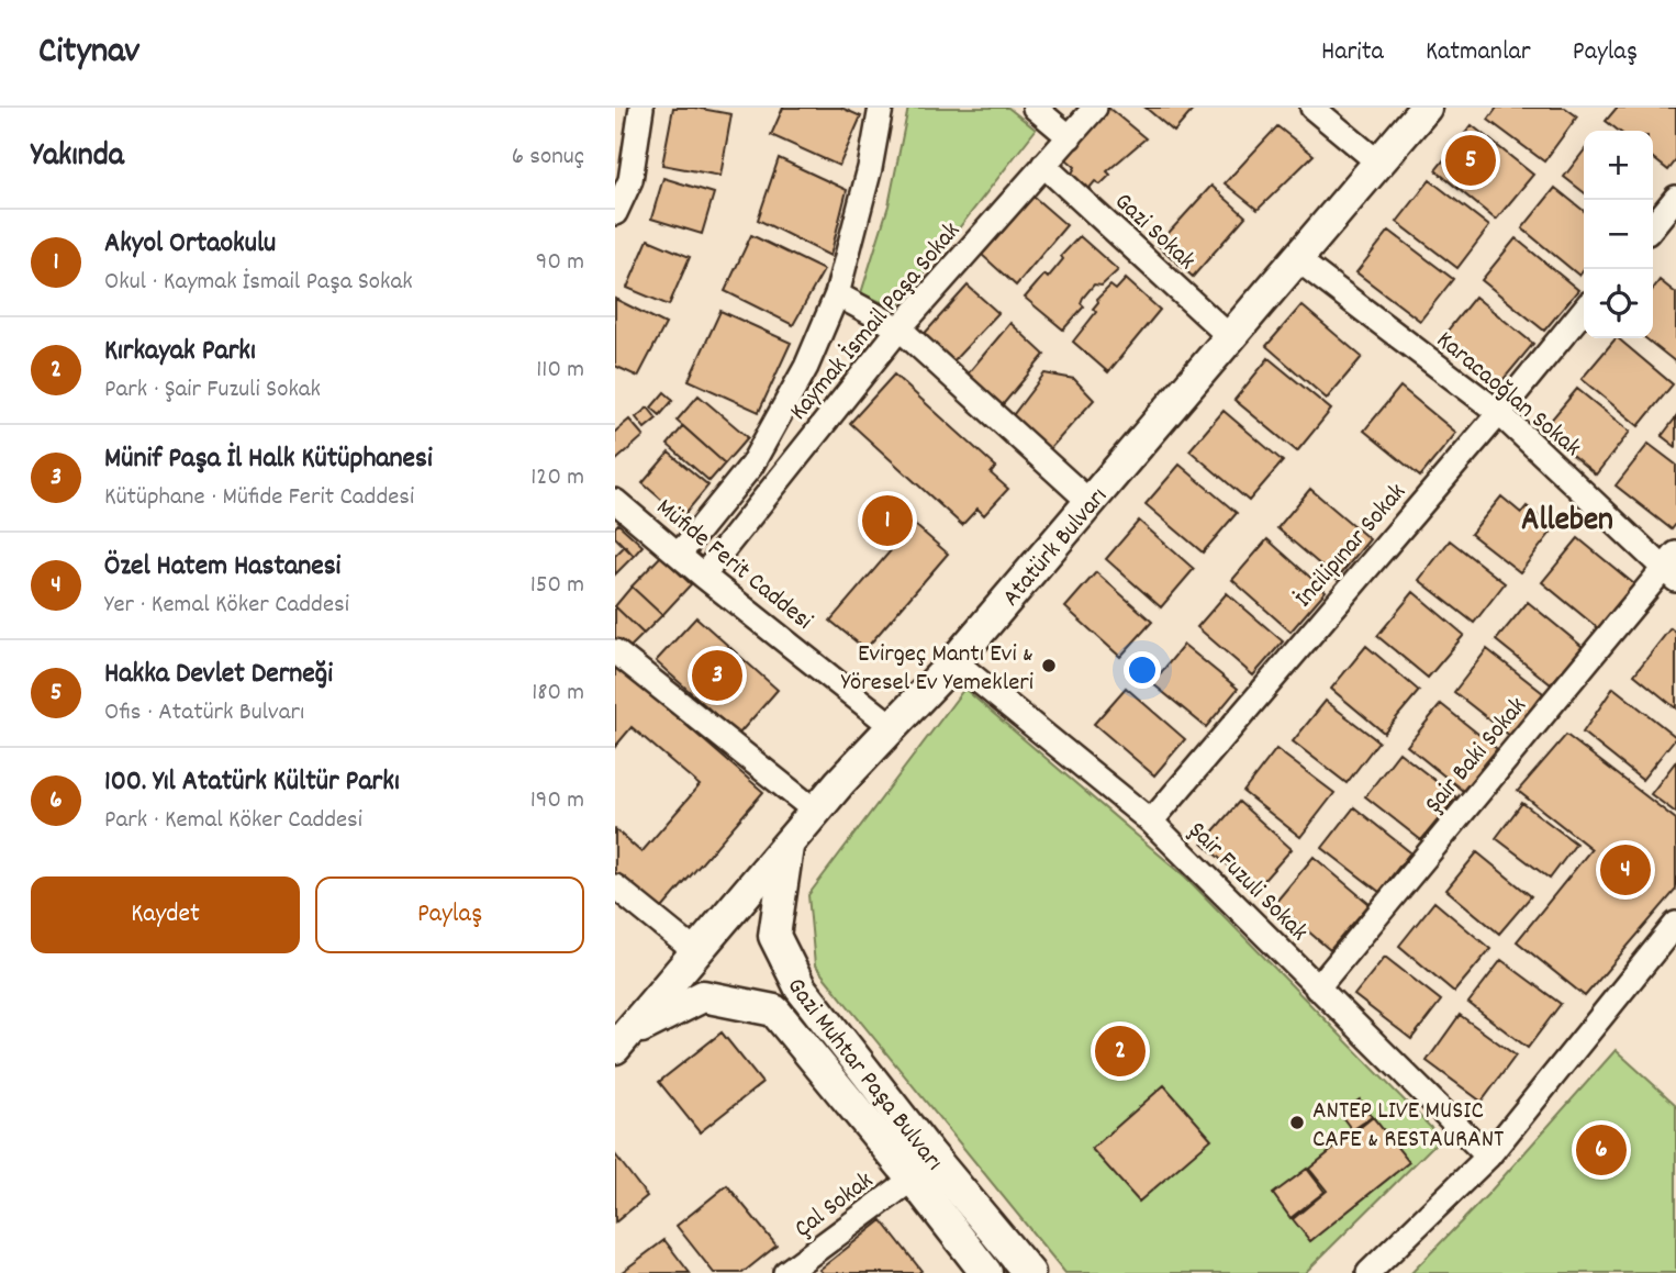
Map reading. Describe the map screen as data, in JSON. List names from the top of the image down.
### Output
{
  "streets": {
    "main road": ["Atatürk Bulvarı", "Gazi Muhtar Paşa Bulvarı"],
    "street": [
      "Gazi Sokak",
      "Kaymak İsmail Paşa Sokak",
      "Karacaoğlan Sokak",
      "İncilipınar Sokak",
      "Müfide Ferit Caddesi",
      "Şair Baki Sokak",
      "Şair Fuzuli Sokak",
      "Çal Sokak"
    ]
  },
  "crossings": [
    ["Gazi Sokak", "Kaymak İsmail Paşa Sokak"],
    ["Gazi Sokak", "Atatürk Bulvarı"],
    ["Kaymak İsmail Paşa Sokak", "Müfide Ferit Caddesi"],
    ["Karacaoğlan Sokak", "İncilipınar Sokak"],
    ["Karacaoğlan Sokak", "Atatürk Bulvarı"],
    ["Karacaoğlan Sokak", "Şair Baki Sokak"],
    ["İncilipınar Sokak", "Şair Fuzuli Sokak"],
    ["Atatürk Bulvarı", "Müfide Ferit Caddesi"],
    ["Atatürk Bulvarı", "Şair Fuzuli Sokak"],
    ["Atatürk Bulvarı", "Gazi Muhtar Paşa Bulvarı"],
    ["Şair Baki Sokak", "Şair Fuzuli Sokak"],
    ["Gazi Muhtar Paşa Bulvarı", "Çal Sokak"]
  ],
  "districts": ["Alleben"],
  "places": ["Evirgeç Mantı Evi & Yöresel Ev Yemekleri", "ANTEP LIVE MUSIC CAFE & RESTAURANT"],
  "page": {
    "header": "Citynav",
    "nav": ["Harita", "Katmanlar", "Paylaş"],
    "heading": ["Yakında", "6 sonuç"],
    "map_buttons": ["+", "−"],
    "pins": [
      "5",
      "1",
      "3",
      "4",
      "2",
      "6"
    ],
    "list": [
      {
        "mark": "1",
        "name": "Akyol Ortaokulu",
        "note": "Okul · Kaymak İsmail Paşa Sokak",
        "value": "90 m"
      },
      {
        "mark": "2",
        "name": "Kırkayak Parkı",
        "note": "Park · Şair Fuzuli Sokak",
        "value": "110 m"
      },
      {
        "mark": "3",
        "name": "Münif Paşa İl Halk Kütüphanesi",
        "note": "Kütüphane · Müfide Ferit Caddesi",
        "value": "120 m"
      },
      {
        "mark": "4",
        "name": "Özel Hatem Hastanesi",
        "note": "Yer · Kemal Köker Caddesi",
        "value": "150 m"
      },
      {
        "mark": "5",
        "name": "Hakka Devlet Derneği",
        "note": "Ofis · Atatürk Bulvarı",
        "value": "180 m"
      },
      {
        "mark": "6",
        "name": "100. Yıl Atatürk Kültür Parkı",
        "note": "Park · Kemal Köker Caddesi",
        "value": "190 m"
      }
    ],
    "buttons": ["Kaydet", "Paylaş"]
  }
}
